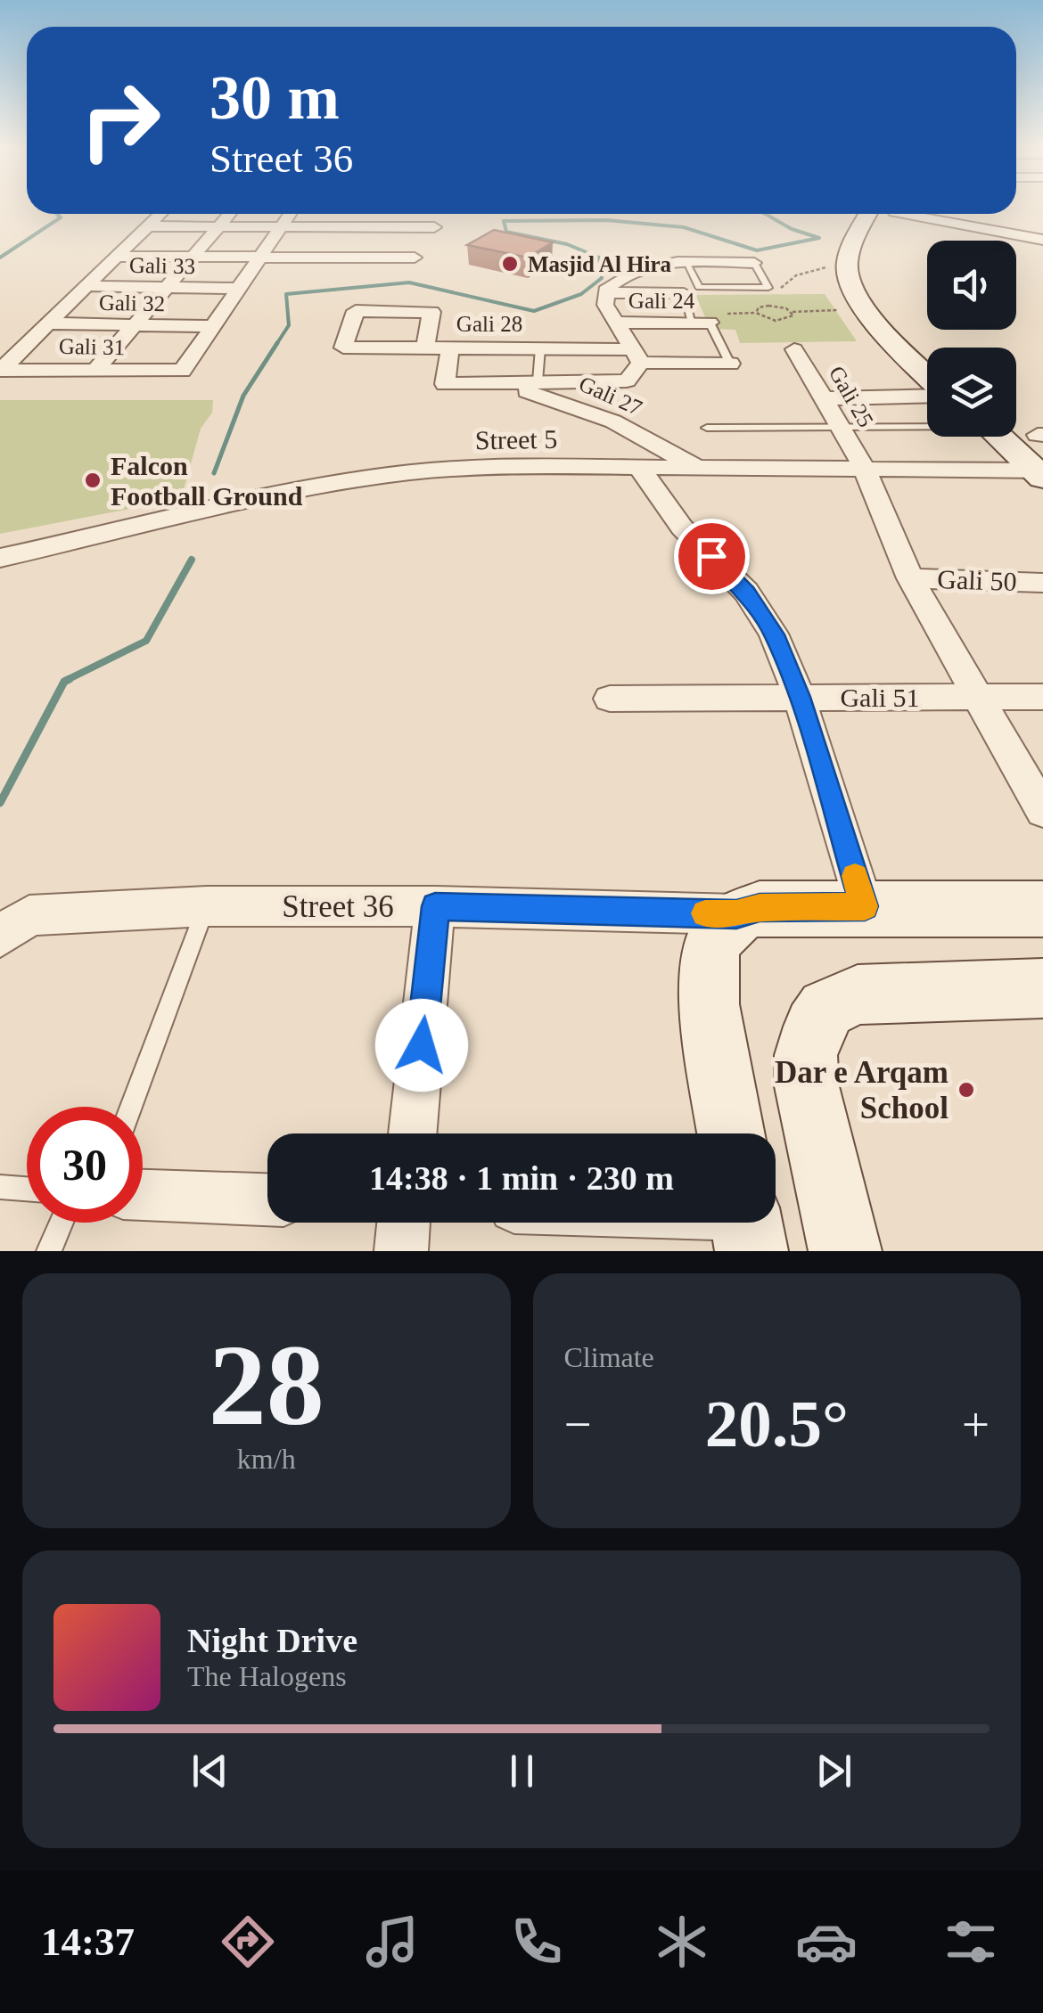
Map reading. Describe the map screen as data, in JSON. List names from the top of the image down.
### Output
{
  "streets": {
    "street": [
      "Gali 33",
      "Gali 24",
      "Gali 32",
      "Gali 28",
      "Gali 31",
      "Gali 27",
      "Gali 25",
      "Street 5",
      "Gali 50",
      "Gali 51",
      "Street 36"
    ]
  },
  "crossings": [
    ["Gali 32", "Gali 31"],
    ["Gali 28", "Gali 27"],
    ["Gali 27", "Street 5"],
    ["Gali 25", "Street 5"],
    ["Gali 25", "Gali 50"],
    ["Gali 25", "Gali 51"]
  ],
  "places": ["Masjid Al Hira", "Falcon Football Ground", "Dar e Arqam School"],
  "page": {
    "turn": ["30 m", "Street 36"],
    "limit": "30",
    "trip": "14:38 · 1 min · 230 m",
    "tile": [
      ["28", "km/h"],
      "Climate"
    ],
    "heat": ["−", "20.5°", "+"],
    "song": ["Night Drive", "The Halogens"],
    "tabs": "14:37"
  }
}
